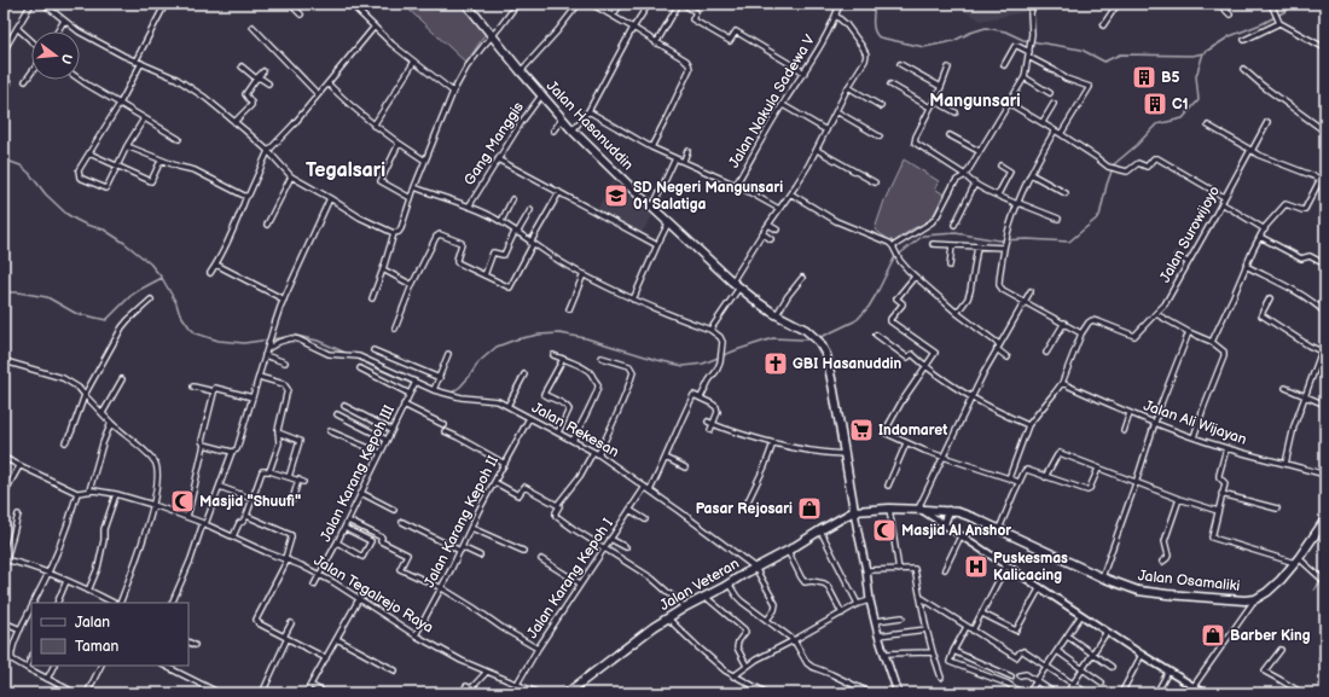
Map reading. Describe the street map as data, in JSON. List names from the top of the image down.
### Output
{
  "streets": {
    "main road": ["Jalan Hasanuddin", "Jalan Osamaliki", "Jalan Veteran"],
    "street": [
      "Jalan Nakula Sadewa V",
      "Gang Manggis",
      "Jalan Surowijoyo",
      "Jalan Ali Wijayan",
      "Jalan Rekesan",
      "Jalan Karang Kepoh III",
      "Jalan Karang Kepoh II",
      "Jalan Karang Kepoh I",
      "Jalan Tegalrejo Raya"
    ]
  },
  "crossings": [
    ["Jalan Hasanuddin", "Gang Manggis"],
    ["Jalan Hasanuddin", "Jalan Osamaliki"],
    ["Jalan Hasanuddin", "Jalan Veteran"],
    ["Jalan Rekesan", "Jalan Karang Kepoh III"],
    ["Jalan Rekesan", "Jalan Karang Kepoh II"],
    ["Jalan Rekesan", "Jalan Karang Kepoh I"],
    ["Jalan Rekesan", "Jalan Veteran"],
    ["Jalan Karang Kepoh III", "Jalan Tegalrejo Raya"],
    ["Jalan Karang Kepoh II", "Jalan Tegalrejo Raya"],
    ["Jalan Karang Kepoh I", "Jalan Tegalrejo Raya"],
    ["Jalan Osamaliki", "Jalan Veteran"]
  ],
  "districts": ["Mangunsari", "Tegalsari"],
  "places": {
    "building": ["B5", "C1"],
    "school or university": ["SD Negeri Mangunsari 01 Salatiga"],
    "church": ["GBI Hasanuddin"],
    "supermarket": ["Indomaret"],
    "mosque": ["Masjid \"Shuufi\"", "Masjid Al Anshor"],
    "shop": ["Pasar Rejosari", "Barber King"],
    "hospital": ["Puskesmas Kalicacing"]
  },
  "legend": ["Jalan", "Taman"],
  "north": "right"
}
